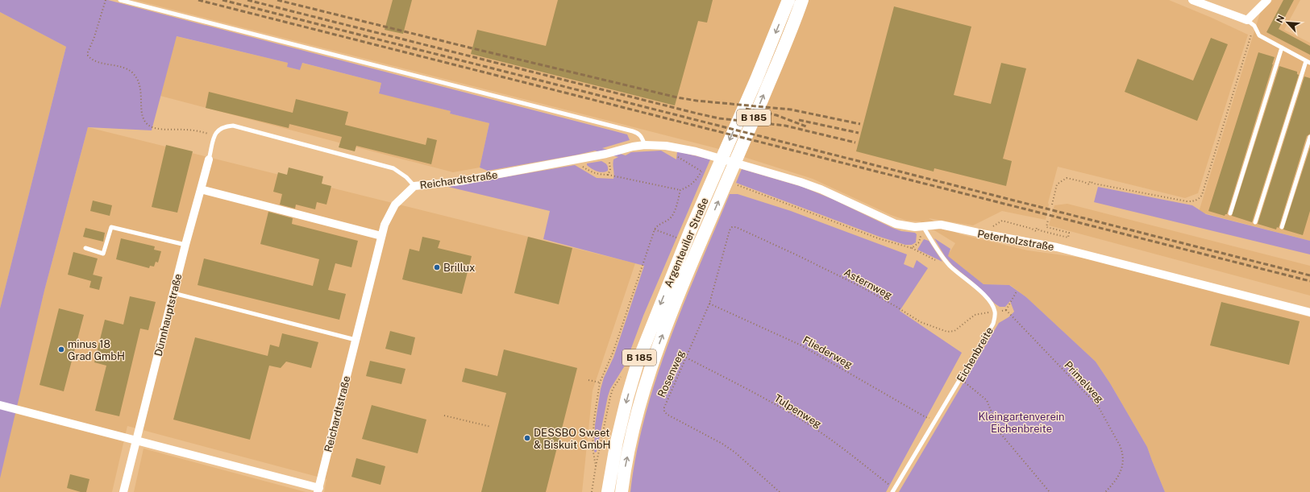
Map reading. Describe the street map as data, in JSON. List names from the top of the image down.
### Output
{
  "streets": {
    "main road": ["B 185", "Argenteuiler Straße"],
    "street": ["Reichardtstraße", "Peterholzstraße", "Dünnhauptstraße"],
    "lane": ["Eichenbreite"],
    "path": [
      "Asternweg",
      "Fliederweg",
      "Rosenweg",
      "Primelweg",
      "Tulpenweg"
    ]
  },
  "crossings": [
    ["Reichardtstraße", "Peterholzstraße"],
    ["Asternweg", "Eichenbreite"],
    ["Asternweg", "Rosenweg"],
    ["Fliederweg", "Eichenbreite"],
    ["Fliederweg", "Rosenweg"],
    ["Eichenbreite", "Tulpenweg"],
    ["Rosenweg", "Tulpenweg"]
  ],
  "parks": ["Kleingartenverein Eichenbreite"],
  "places": ["Brillux", "minus 18 Grad GmbH", "DESSBO Sweet & Biskuit GmbH"],
  "north": "top left"
}
